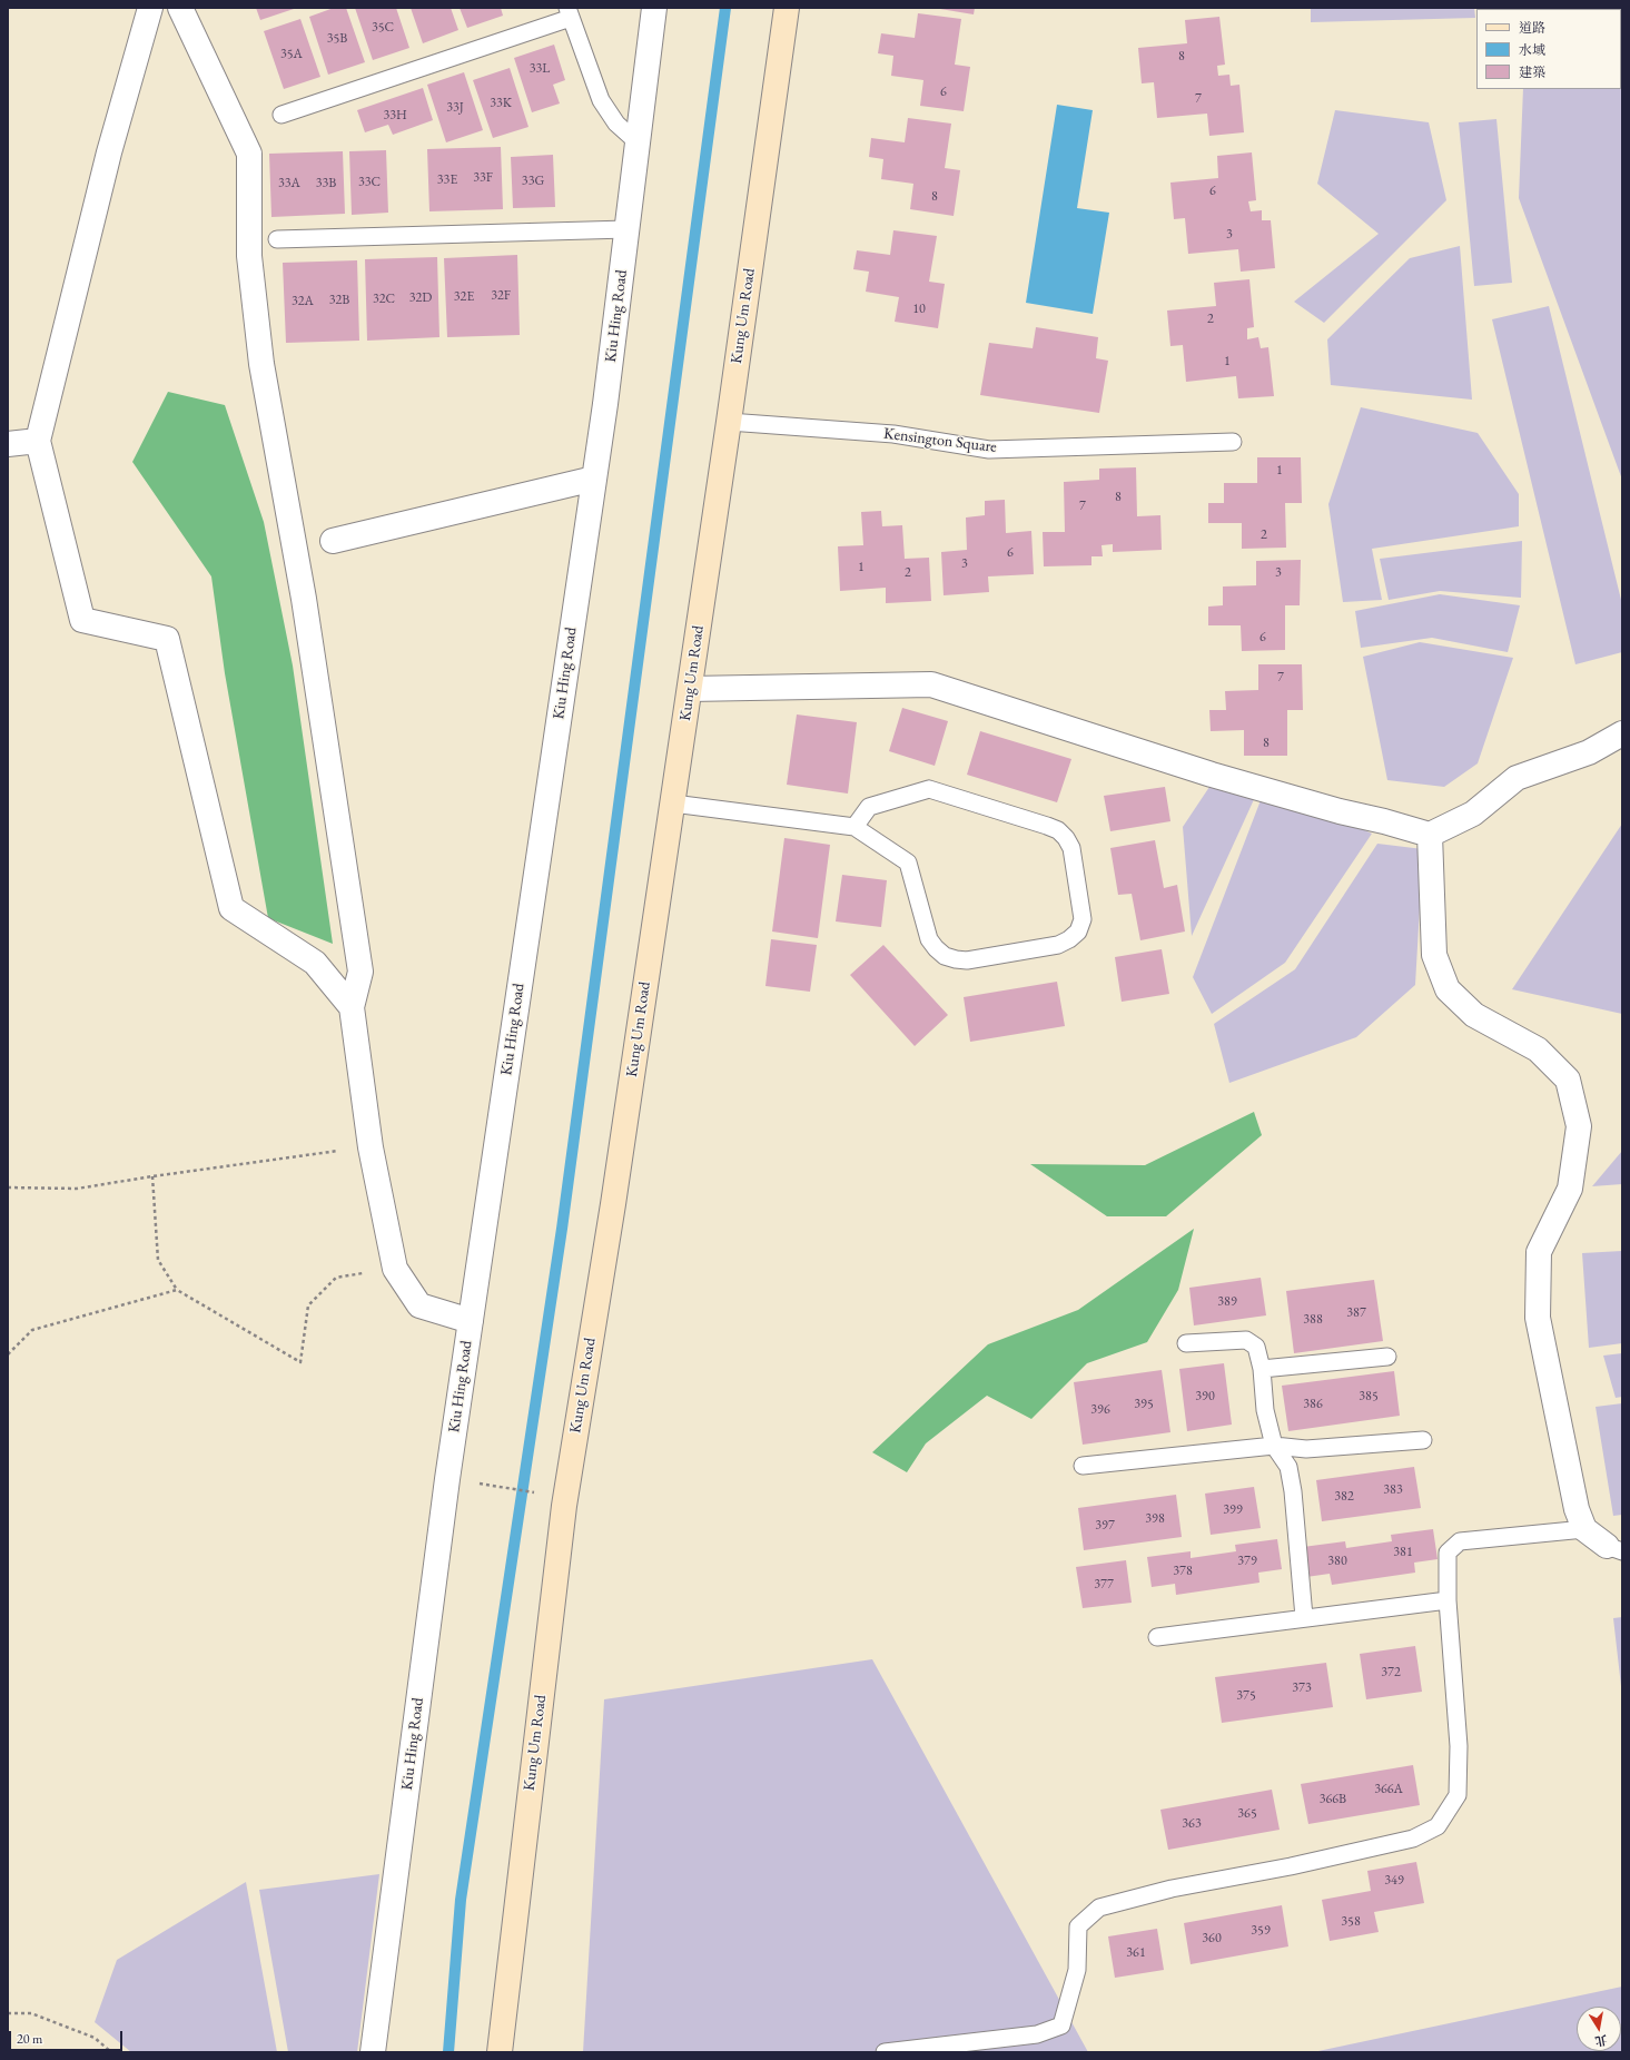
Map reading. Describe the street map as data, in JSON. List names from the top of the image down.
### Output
{
  "streets": {
    "street": ["Kiu Hing Road", "Kung Um Road"],
    "lane": ["Kensington Square"]
  },
  "crossings": [
    ["Kung Um Road", "Kensington Square"]
  ],
  "house_numbers": [
    "35C",
    "35B",
    "35A",
    "8",
    "33L",
    "6",
    "7",
    "33K",
    "33J",
    "33H",
    "33F",
    "33E",
    "33G",
    "33C",
    "33A",
    "33B",
    "6",
    "8",
    "3",
    "32F",
    "32E",
    "32D",
    "32C",
    "32B",
    "32A",
    "10",
    "2",
    "1",
    "1",
    "8",
    "7",
    "2",
    "6",
    "3",
    "1",
    "2",
    "3",
    "6",
    "7",
    "8",
    "389",
    "387",
    "388",
    "390",
    "385",
    "395",
    "386",
    "396",
    "383",
    "382",
    "399",
    "398",
    "397",
    "381",
    "379",
    "380",
    "378",
    "377",
    "372",
    "373",
    "375",
    "366A",
    "366B",
    "365",
    "363",
    "349",
    "358",
    "359",
    "360",
    "361"
  ],
  "legend": ["道路", "水域", "建築"],
  "scale_bar": "20 m",
  "north": "bottom"
}
